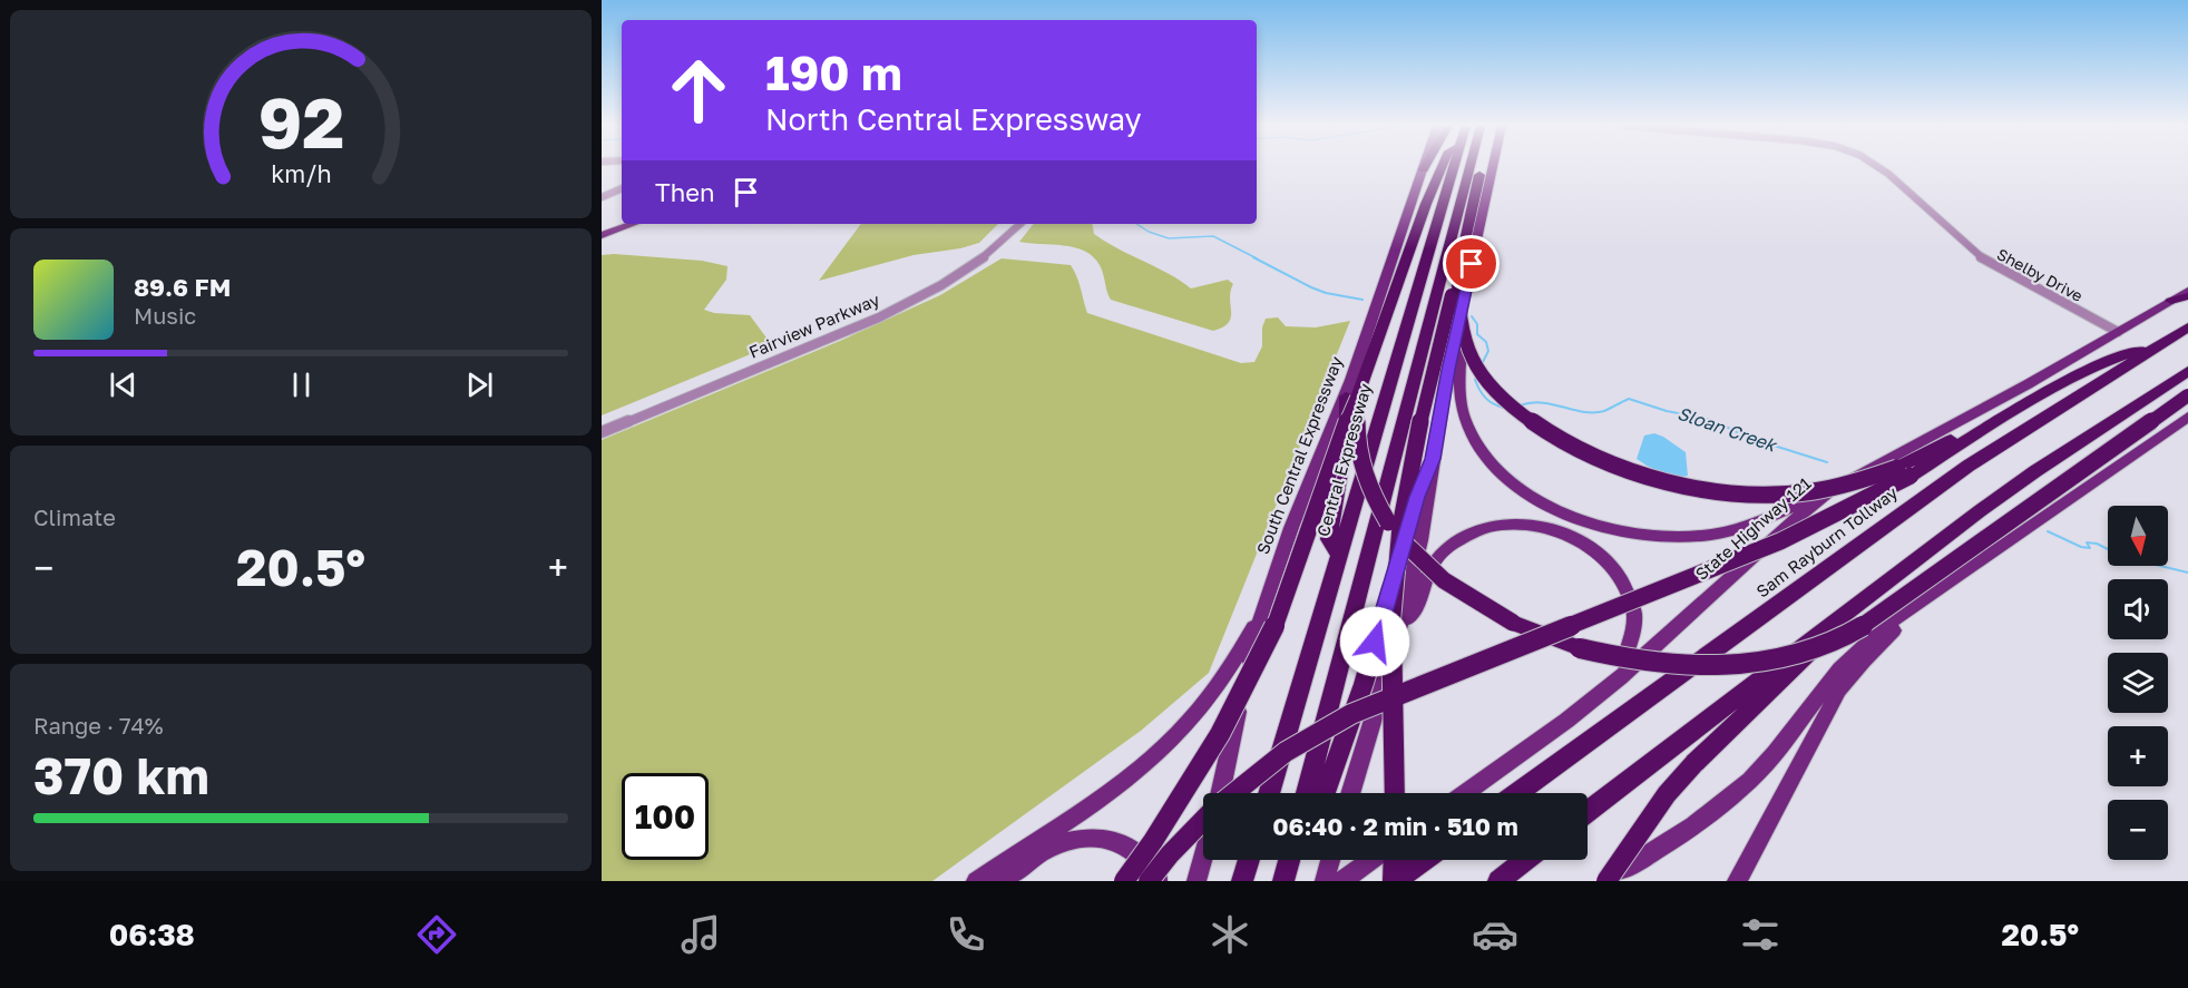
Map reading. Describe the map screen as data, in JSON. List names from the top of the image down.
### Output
{
  "streets": {
    "highway": ["Central Expressway", "Sam Rayburn Tollway"],
    "main road": ["South Central Expressway", "State Highway 121"],
    "street": ["Shelby Drive", "Fairview Parkway"]
  },
  "crossings": [
    ["Shelby Drive", "State Highway 121"]
  ],
  "water": ["Sloan Creek"],
  "north": "bottom",
  "page": {
    "turn": ["190 m", "North Central Expressway"],
    "then": "Then",
    "song": ["89.6 FM", "Music"],
    "tile": [
      "Climate",
      ["Range · 74%", "370 km"]
    ],
    "map_buttons": ["+", "−"],
    "heat": ["−", "20.5°", "+"],
    "limit": "100",
    "trip": "06:40 · 2 min · 510 m",
    "tabs": ["06:38", "20.5°"],
    "gauge": ["92", "km/h"]
  }
}
